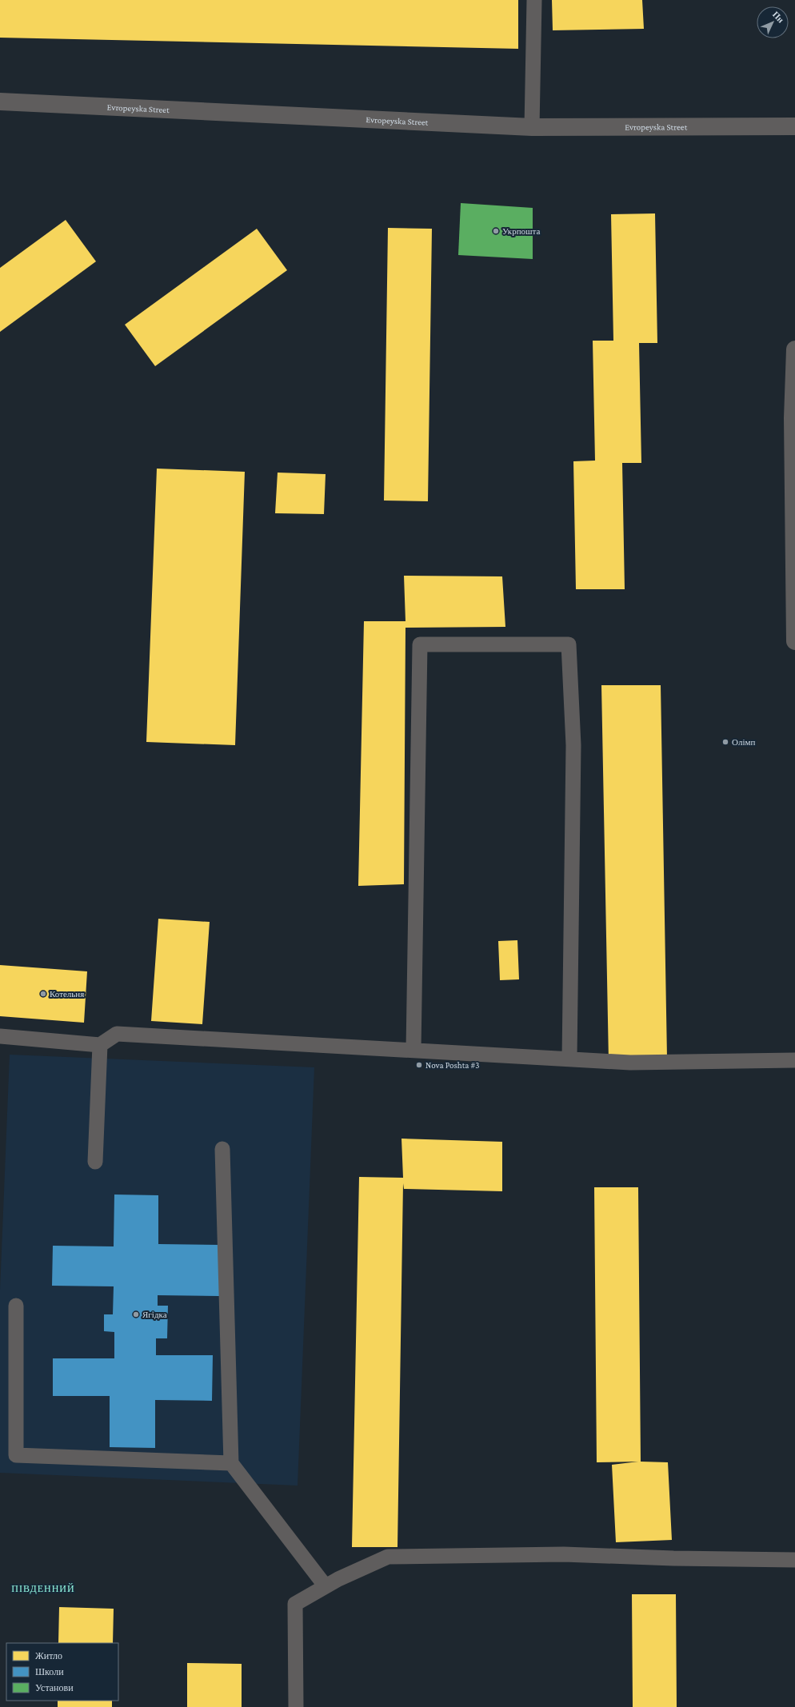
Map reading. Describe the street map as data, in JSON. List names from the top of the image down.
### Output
{
  "streets": {
    "street": ["Evropeyska Street"]
  },
  "districts": ["ПІВДЕННИЙ"],
  "places": [
    "Укрпошта",
    "Олімп",
    "Котельня",
    "Nova Poshta #3",
    "Ягідка"
  ],
  "legend": ["Житло", "Школи", "Установи"],
  "north": "top right"
}
